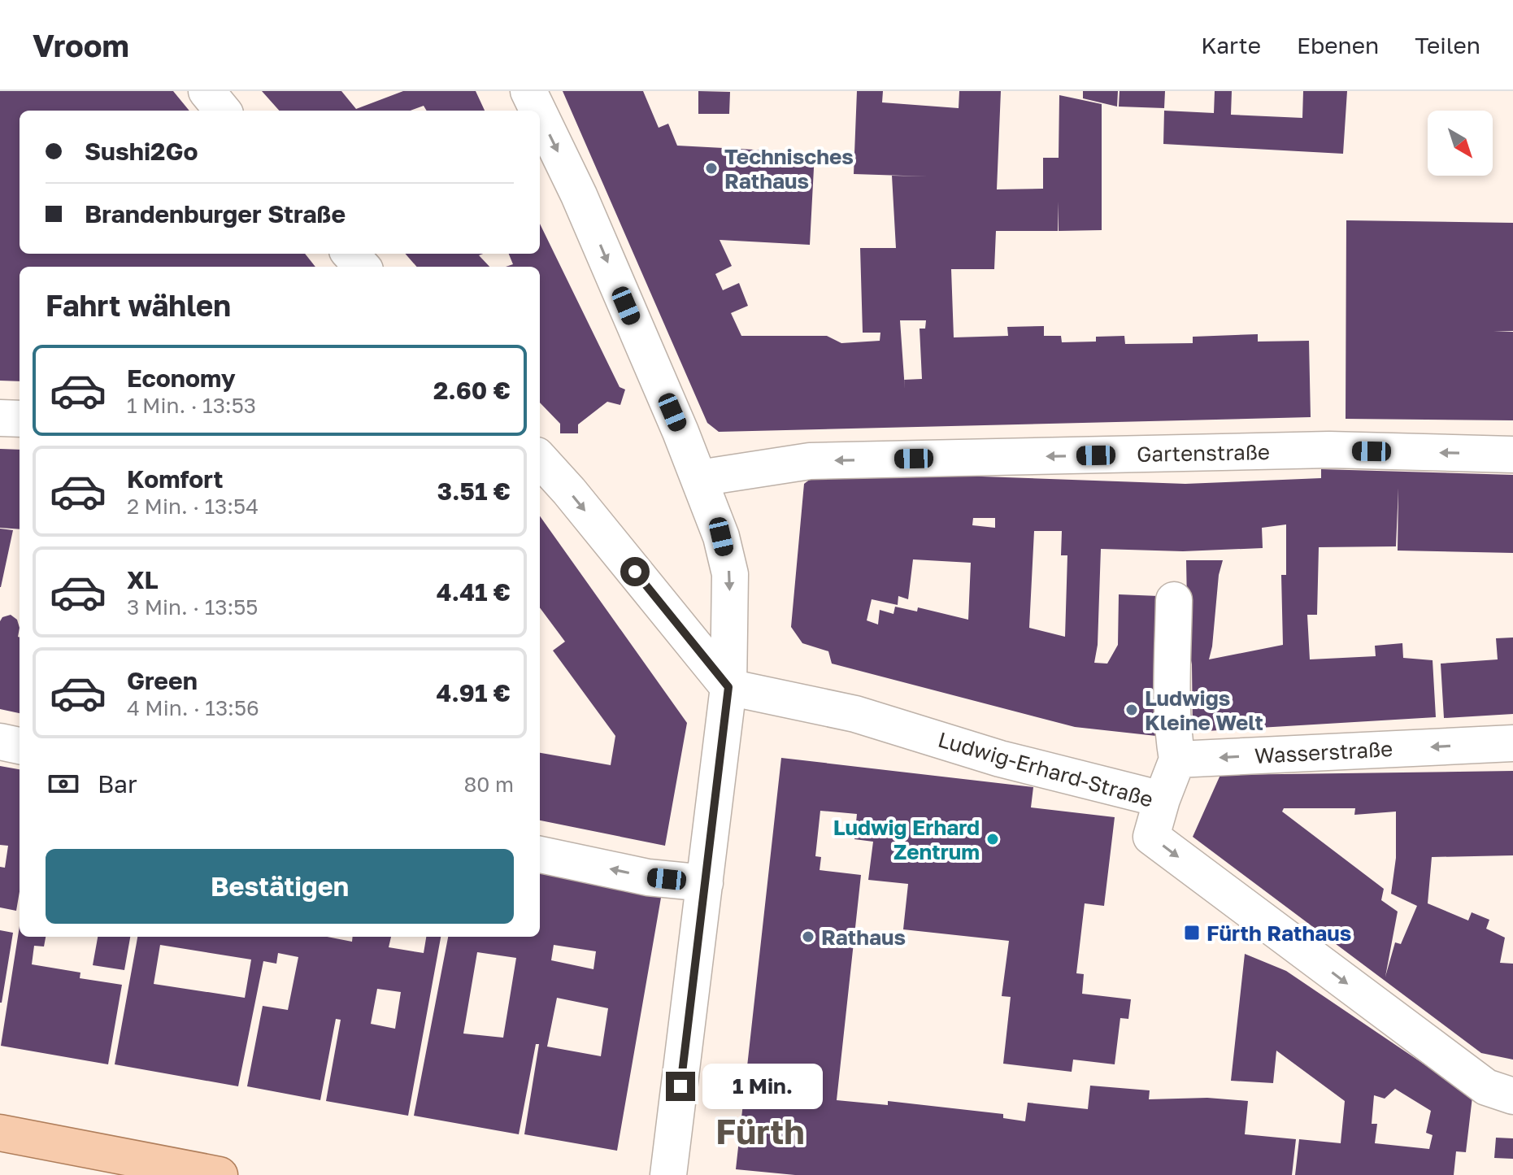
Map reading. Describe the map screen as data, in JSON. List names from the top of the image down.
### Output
{
  "streets": {
    "street": ["Gartenstraße", "Wasserstraße", "Ludwig-Erhard-Straße"]
  },
  "one_way": ["Gartenstraße", "Wasserstraße"],
  "districts": ["Fürth"],
  "places": {
    "other": [
      "Technisches Rathaus",
      "Ludwigs Kleine Welt",
      "Ludwig Erhard Zentrum",
      "Rathaus"
    ],
    "transit": ["Fürth Rathaus"]
  },
  "north": "bottom right",
  "page": {
    "header": "Vroom",
    "nav": ["Karte", "Ebenen", "Teilen"],
    "banner": ["Sushi2Go", "Brandenburger Straße"],
    "heading": "Fahrt wählen",
    "list": [
      {
        "name": "Economy",
        "note": "1 Min. · 13:53",
        "value": "2.60 €"
      },
      {
        "name": "Komfort",
        "note": "2 Min. · 13:54",
        "value": "3.51 €"
      },
      {
        "name": "XL",
        "note": "3 Min. · 13:55",
        "value": "4.41 €"
      },
      {
        "name": "Green",
        "note": "4 Min. · 13:56",
        "value": "4.91 €"
      }
    ],
    "pay": ["Bar", "80 m"],
    "buttons": "Bestätigen",
    "bubble": "1 Min."
  }
}
